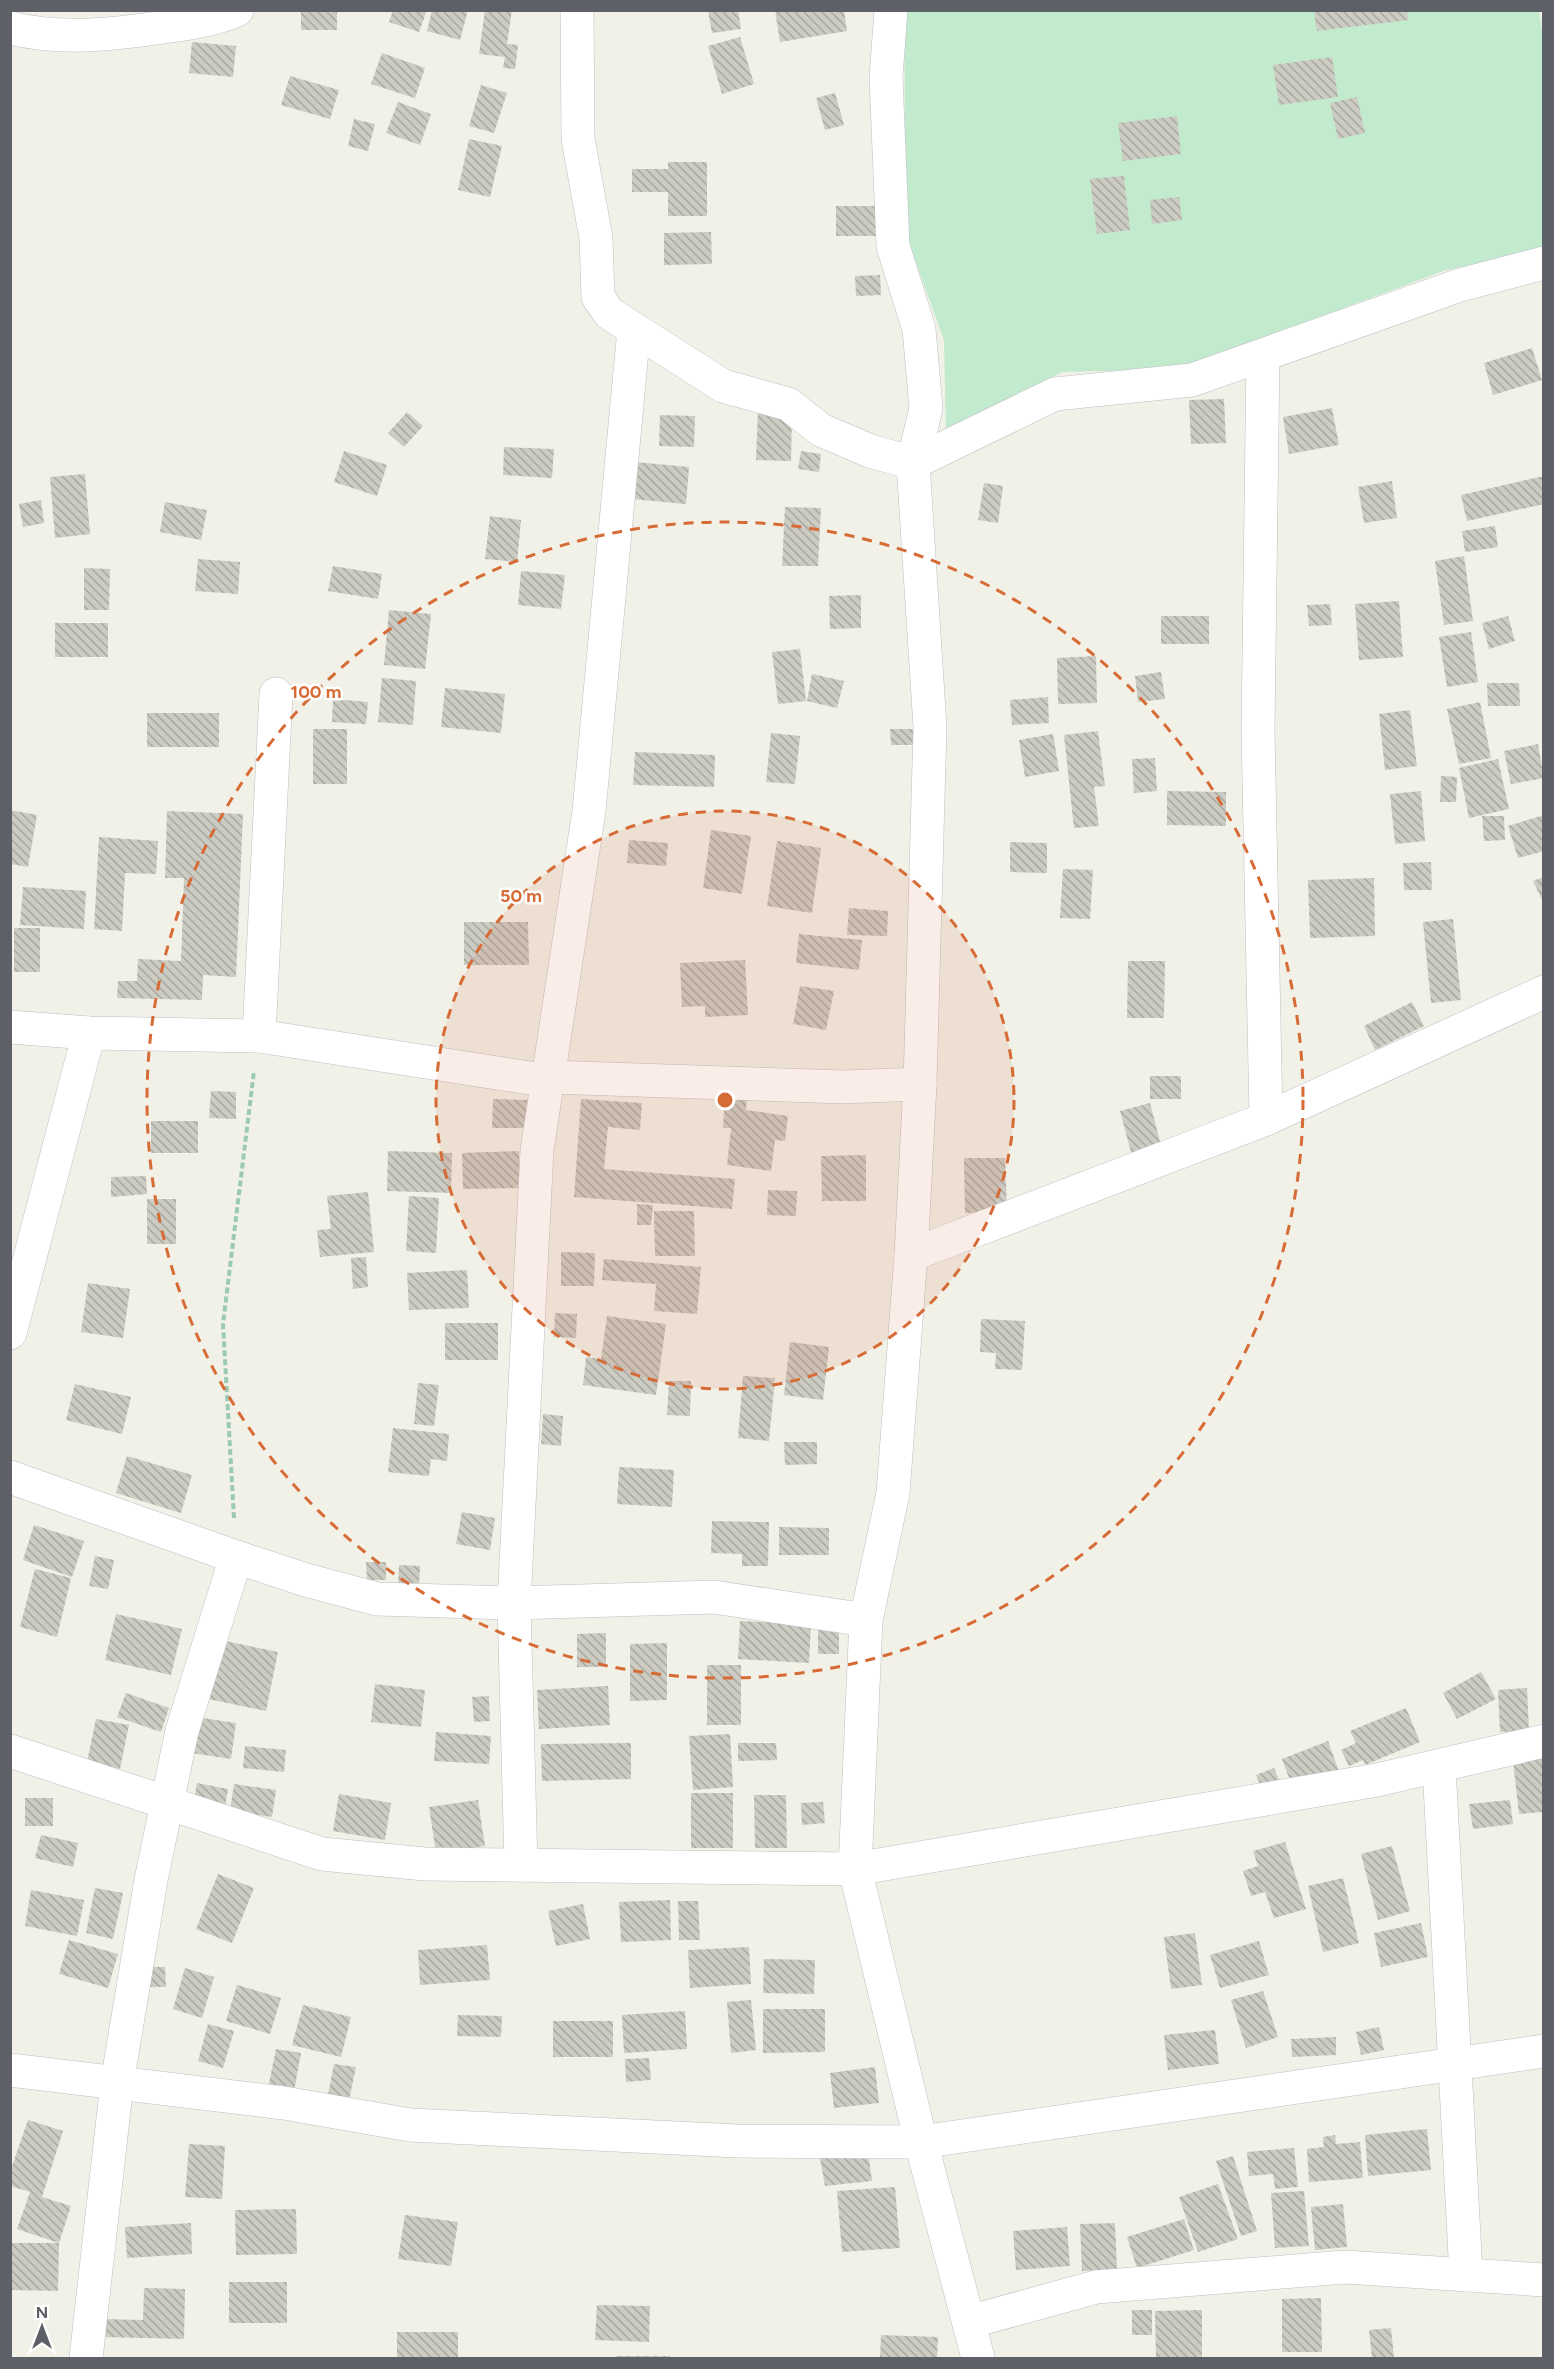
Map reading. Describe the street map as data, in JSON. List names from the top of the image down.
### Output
{
  "north": "top",
  "rings": ["100 m", "50 m"]
}
